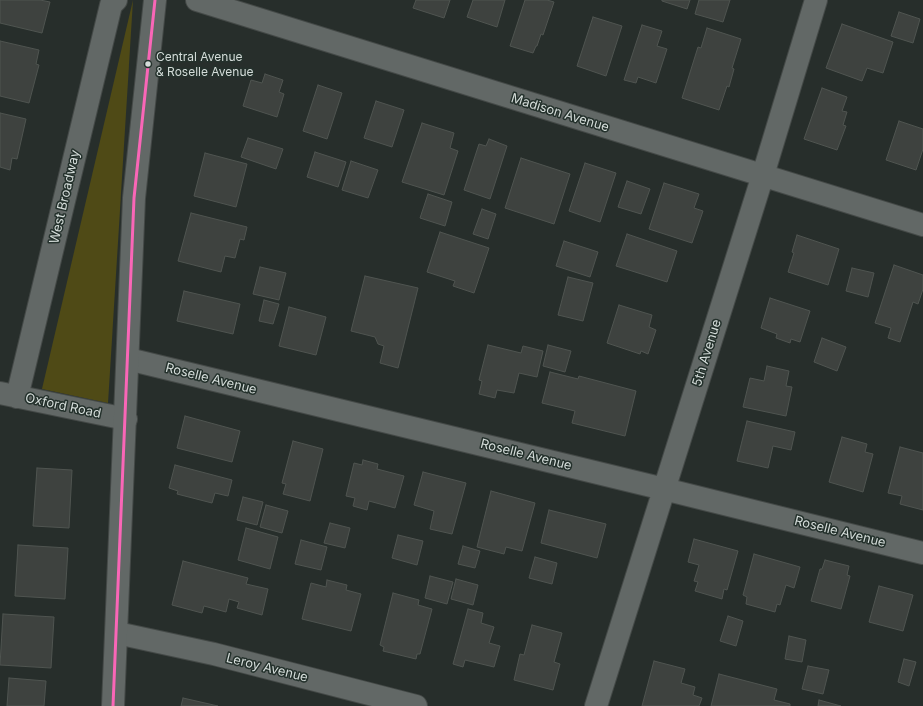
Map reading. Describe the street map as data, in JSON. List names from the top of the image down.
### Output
{
  "streets": {
    "street": [
      "Madison Avenue",
      "West Broadway",
      "5th Avenue",
      "Roselle Avenue",
      "Oxford Road",
      "Leroy Avenue"
    ]
  },
  "crossings": [
    ["Madison Avenue", "5th Avenue"],
    ["West Broadway", "Oxford Road"],
    ["5th Avenue", "Roselle Avenue"]
  ],
  "places": ["Central Avenue & Roselle Avenue"]
}
